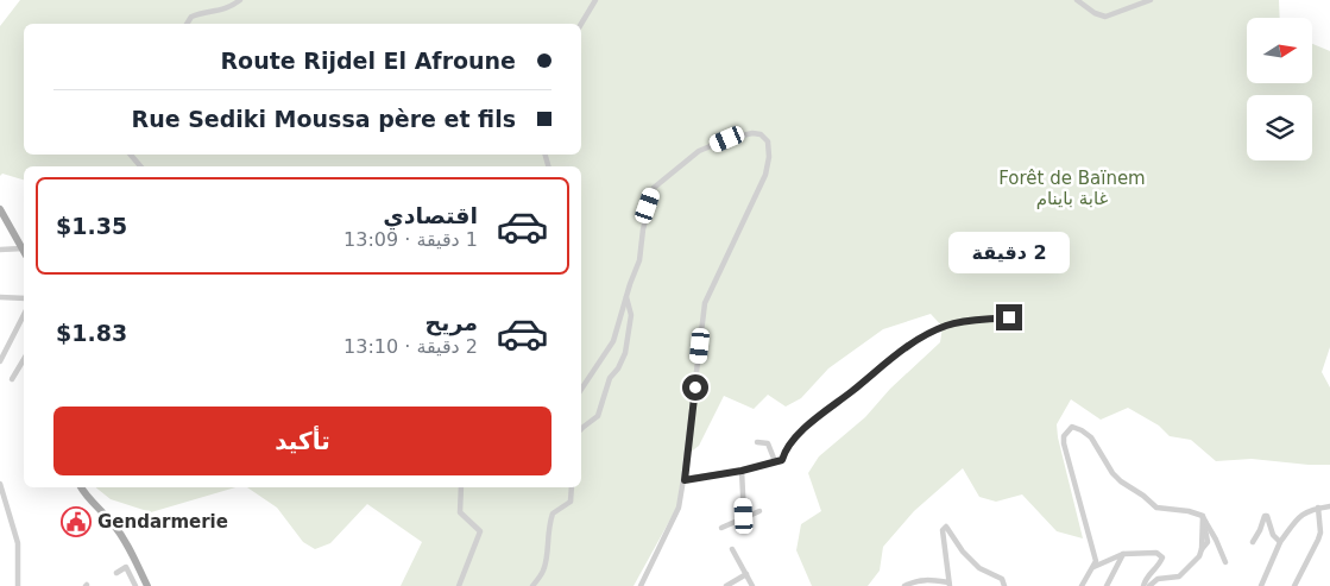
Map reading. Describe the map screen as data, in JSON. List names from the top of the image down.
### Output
{
  "parks": ["Forêt de Baïnem غابة باينام"],
  "places": {
    "public building": ["Gendarmerie"]
  },
  "north": "right",
  "page": {
    "banner": ["Route Rijdel El Afroune", "Rue Sediki Moussa père et fils"],
    "list": [
      {
        "name": "اقتصادي",
        "note": "1 دقيقة · 13:09",
        "value": "$1.35"
      },
      {
        "name": "مريح",
        "note": "2 دقيقة · 13:10",
        "value": "$1.83"
      }
    ],
    "bubble": "2 دقيقة",
    "buttons": "تأكيد"
  }
}
